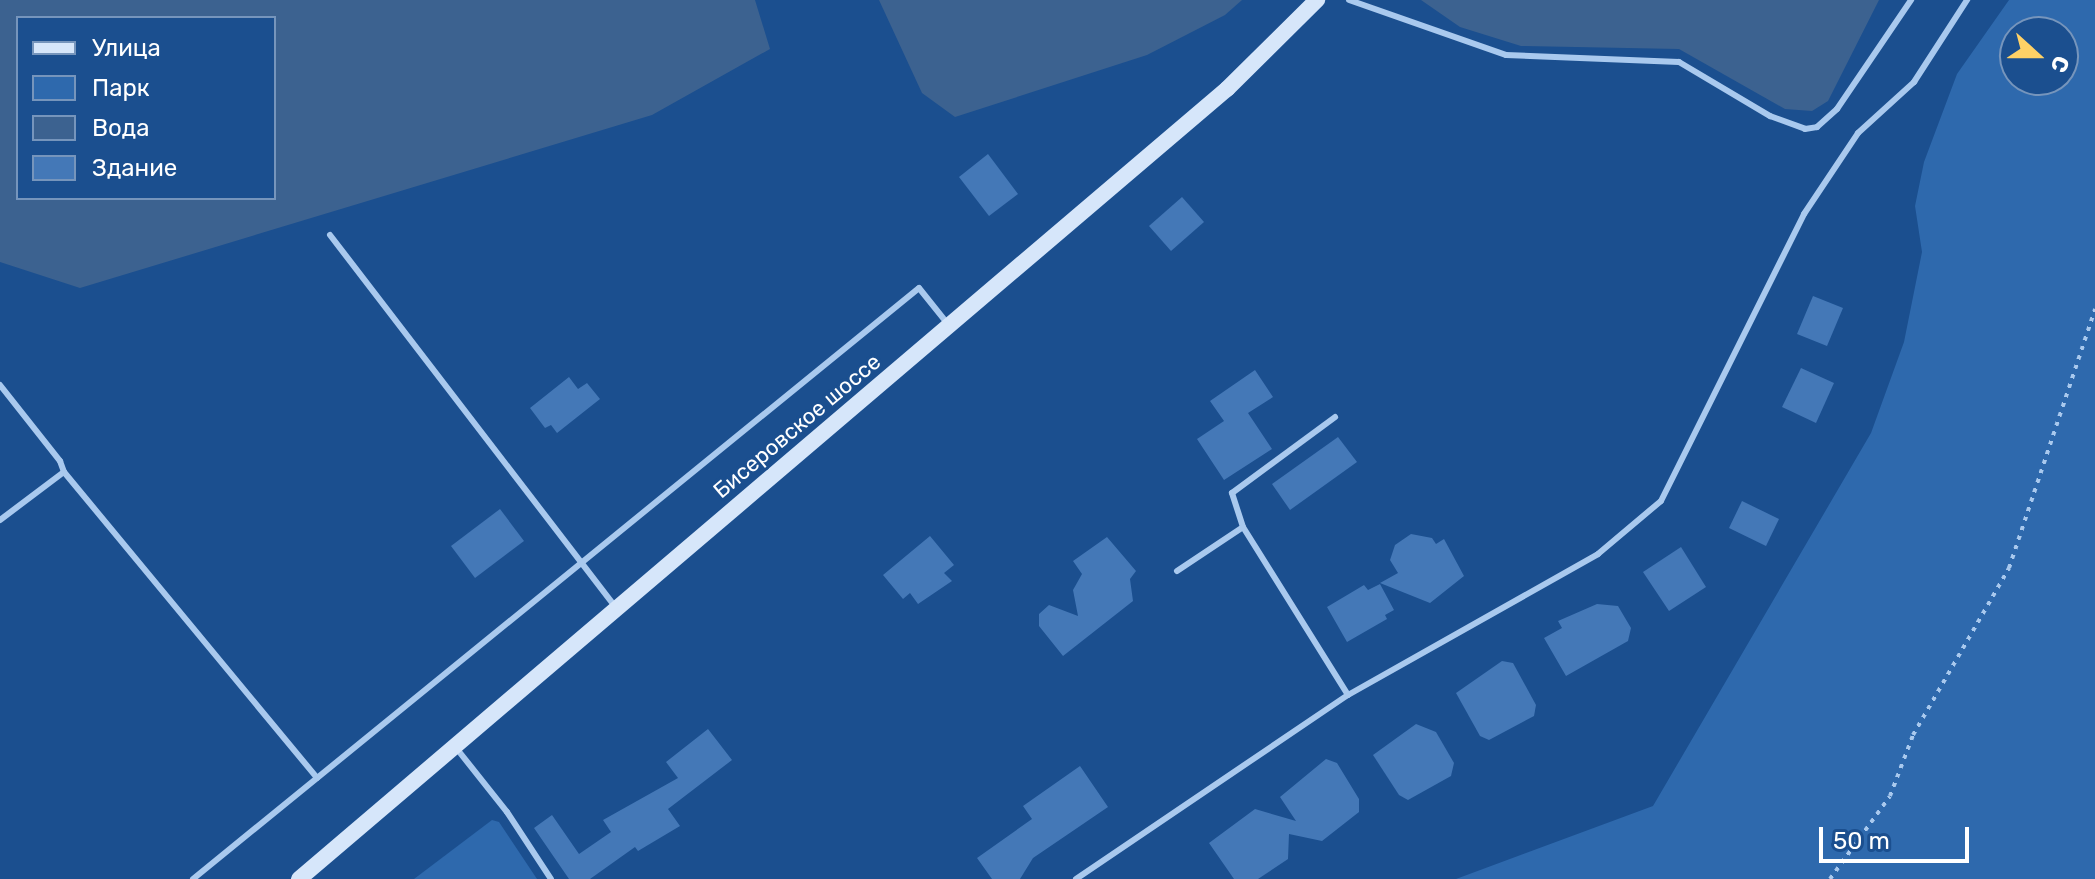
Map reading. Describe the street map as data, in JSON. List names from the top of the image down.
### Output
{
  "streets": {
    "main road": ["Бисеровское шоссе"]
  },
  "legend": [
    "Улица",
    "Парк",
    "Вода",
    "Здание"
  ],
  "scale_bar": "50 m",
  "north": "right"
}
